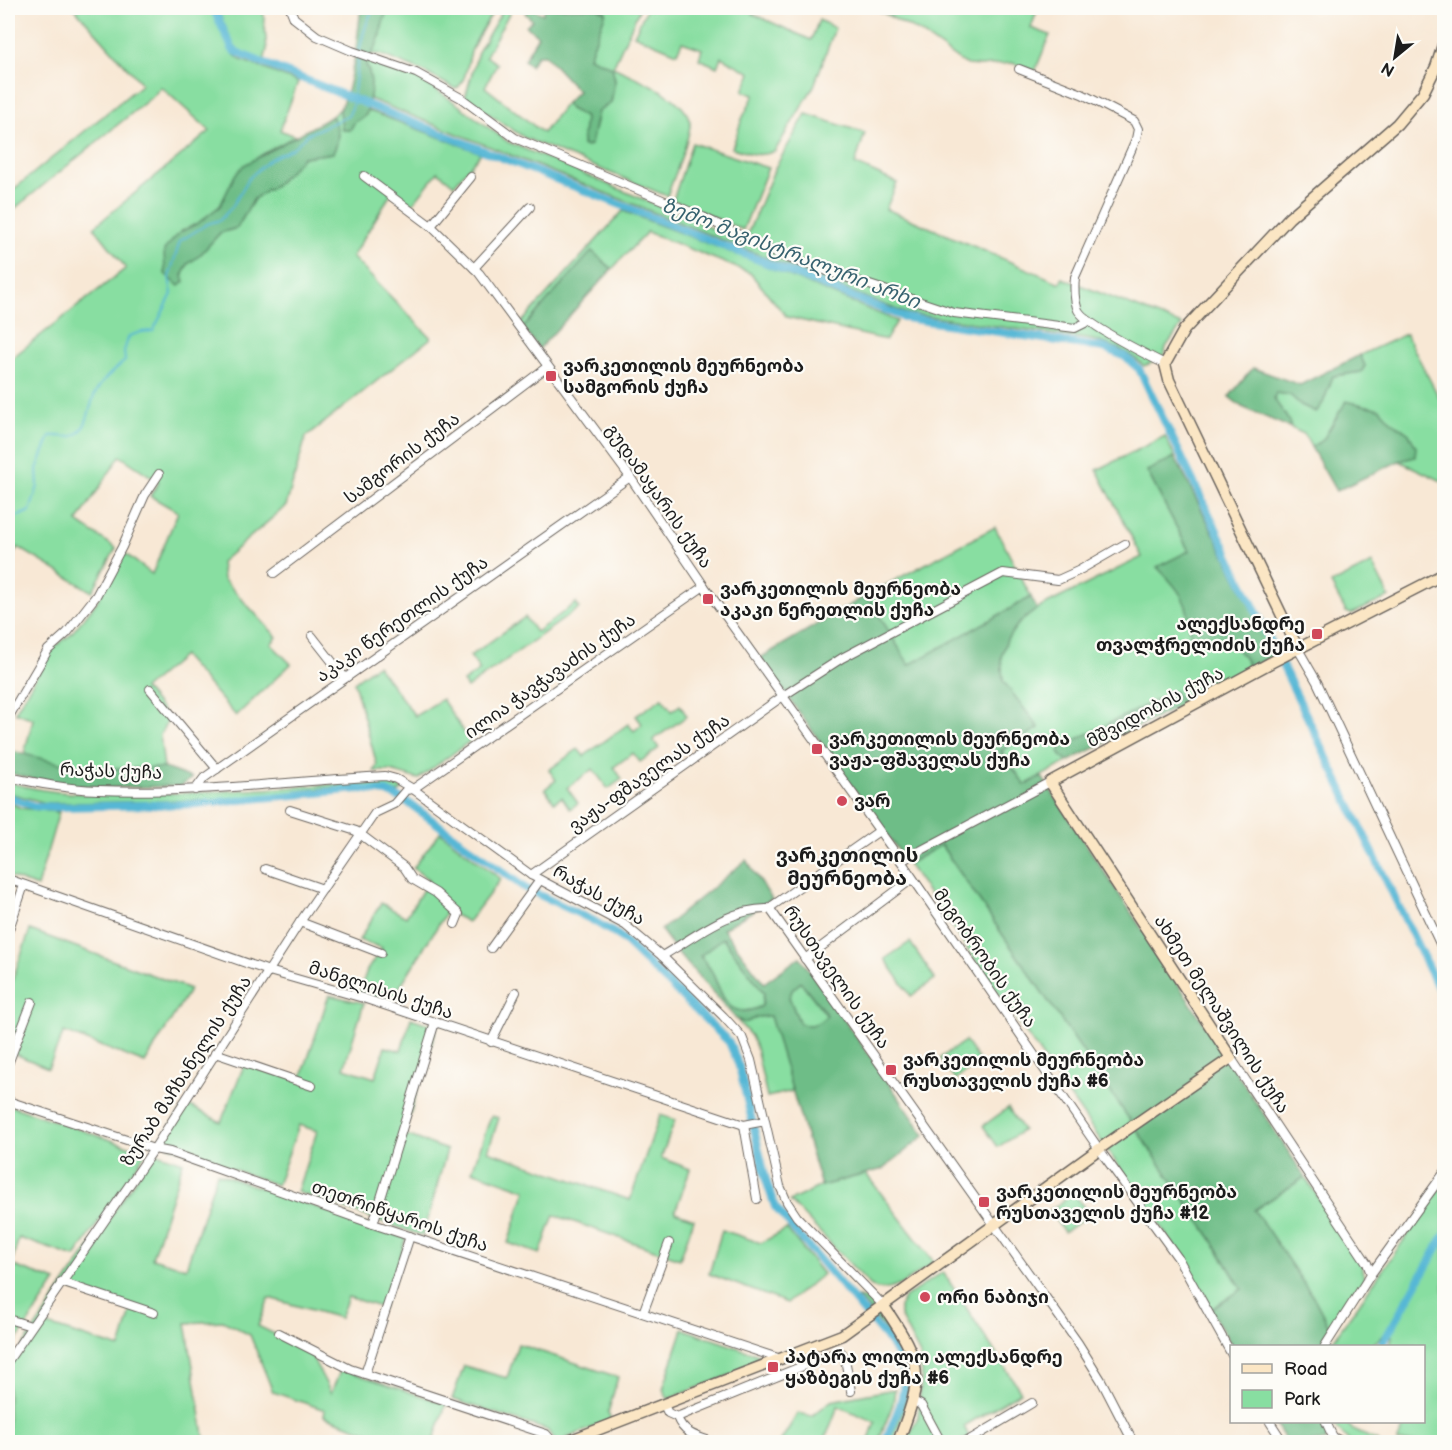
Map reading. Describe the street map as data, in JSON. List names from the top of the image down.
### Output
{
  "streets": {
    "street": [
      "სამგორის ქუჩა",
      "გუდამაყარის ქუჩა",
      "აკაკი წერეთლის ქუჩა",
      "ილია ჭავჭავაძის ქუჩა",
      "მშვიდობის ქუჩა",
      "რაჭას ქუჩა",
      "ვაჟა-ფშაველას ქუჩა",
      "მეგობრობის ქუჩა",
      "რუსთაველის ქუჩა",
      "მანგლისის ქუჩა",
      "ახმეთ მელაშვილის ქუჩა",
      "ზურაბ მაჩხანელის ქუჩა",
      "თეთრიწყაროს ქუჩა"
    ]
  },
  "crossings": [
    ["სამგორის ქუჩა", "გუდამაყარის ქუჩა"],
    ["გუდამაყარის ქუჩა", "აკაკი წერეთლის ქუჩა"],
    ["გუდამაყარის ქუჩა", "ილია ჭავჭავაძის ქუჩა"],
    ["გუდამაყარის ქუჩა", "მშვიდობის ქუჩა"],
    ["გუდამაყარის ქუჩა", "ვაჟა-ფშაველას ქუჩა"],
    ["გუდამაყარის ქუჩა", "მეგობრობის ქუჩა"],
    ["გუდამაყარის ქუჩა", "რუსთაველის ქუჩა"],
    ["აკაკი წერეთლის ქუჩა", "რაჭას ქუჩა"],
    ["ილია ჭავჭავაძის ქუჩა", "რაჭას ქუჩა"],
    ["ილია ჭავჭავაძის ქუჩა", "ზურაბ მაჩხანელის ქუჩა"],
    ["მშვიდობის ქუჩა", "მეგობრობის ქუჩა"],
    ["მშვიდობის ქუჩა", "ახმეთ მელაშვილის ქუჩა"],
    ["რაჭას ქუჩა", "ვაჟა-ფშაველას ქუჩა"],
    ["მანგლისის ქუჩა", "ზურაბ მაჩხანელის ქუჩა"],
    ["ზურაბ მაჩხანელის ქუჩა", "თეთრიწყაროს ქუჩა"]
  ],
  "districts": ["ვარკეთილის მეურნეობა"],
  "water": ["ზემო მაგისტრალური არხი"],
  "places": {
    "transit": [
      "ვარკეთილის მეურნეობა სამგორის ქუჩა",
      "ვარკეთილის მეურნეობა აკაკი წერეთლის ქუჩა",
      "ალექსანდრე თვალჭრელიძის ქუჩა",
      "ვარკეთილის მეურნეობა ვაჟა-ფშაველას ქუჩა",
      "ვარკეთილის მეურნეობა რუსთაველის ქუჩა #6",
      "ვარკეთილის მეურნეობა რუსთაველის ქუჩა #12",
      "პატარა ლილო ალექსანდრე ყაზბეგის ქუჩა #6"
    ],
    "other": ["ვარ", "ორი ნაბიჯი"]
  },
  "legend": ["Road", "Park"],
  "north": "bottom left"
}
